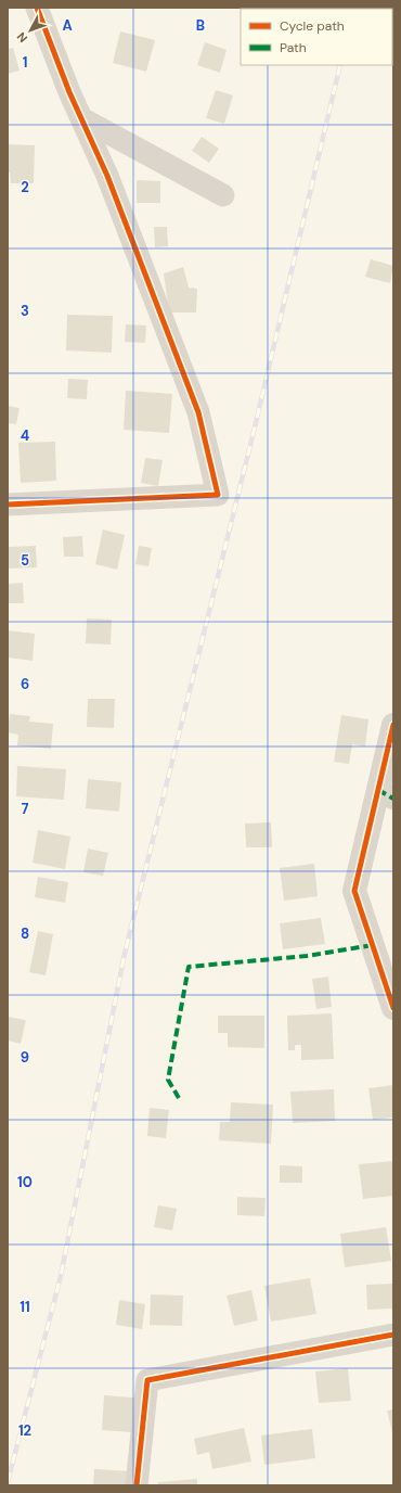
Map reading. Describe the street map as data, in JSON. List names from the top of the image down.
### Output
{
  "legend": ["Cycle path", "Path"],
  "north": "bottom left",
  "grid": {
    "columns": ["A", "B"],
    "rows": [
      "1",
      "2",
      "3",
      "4",
      "5",
      "6",
      "7",
      "8",
      "9",
      "10",
      "11",
      "12"
    ]
  }
}
